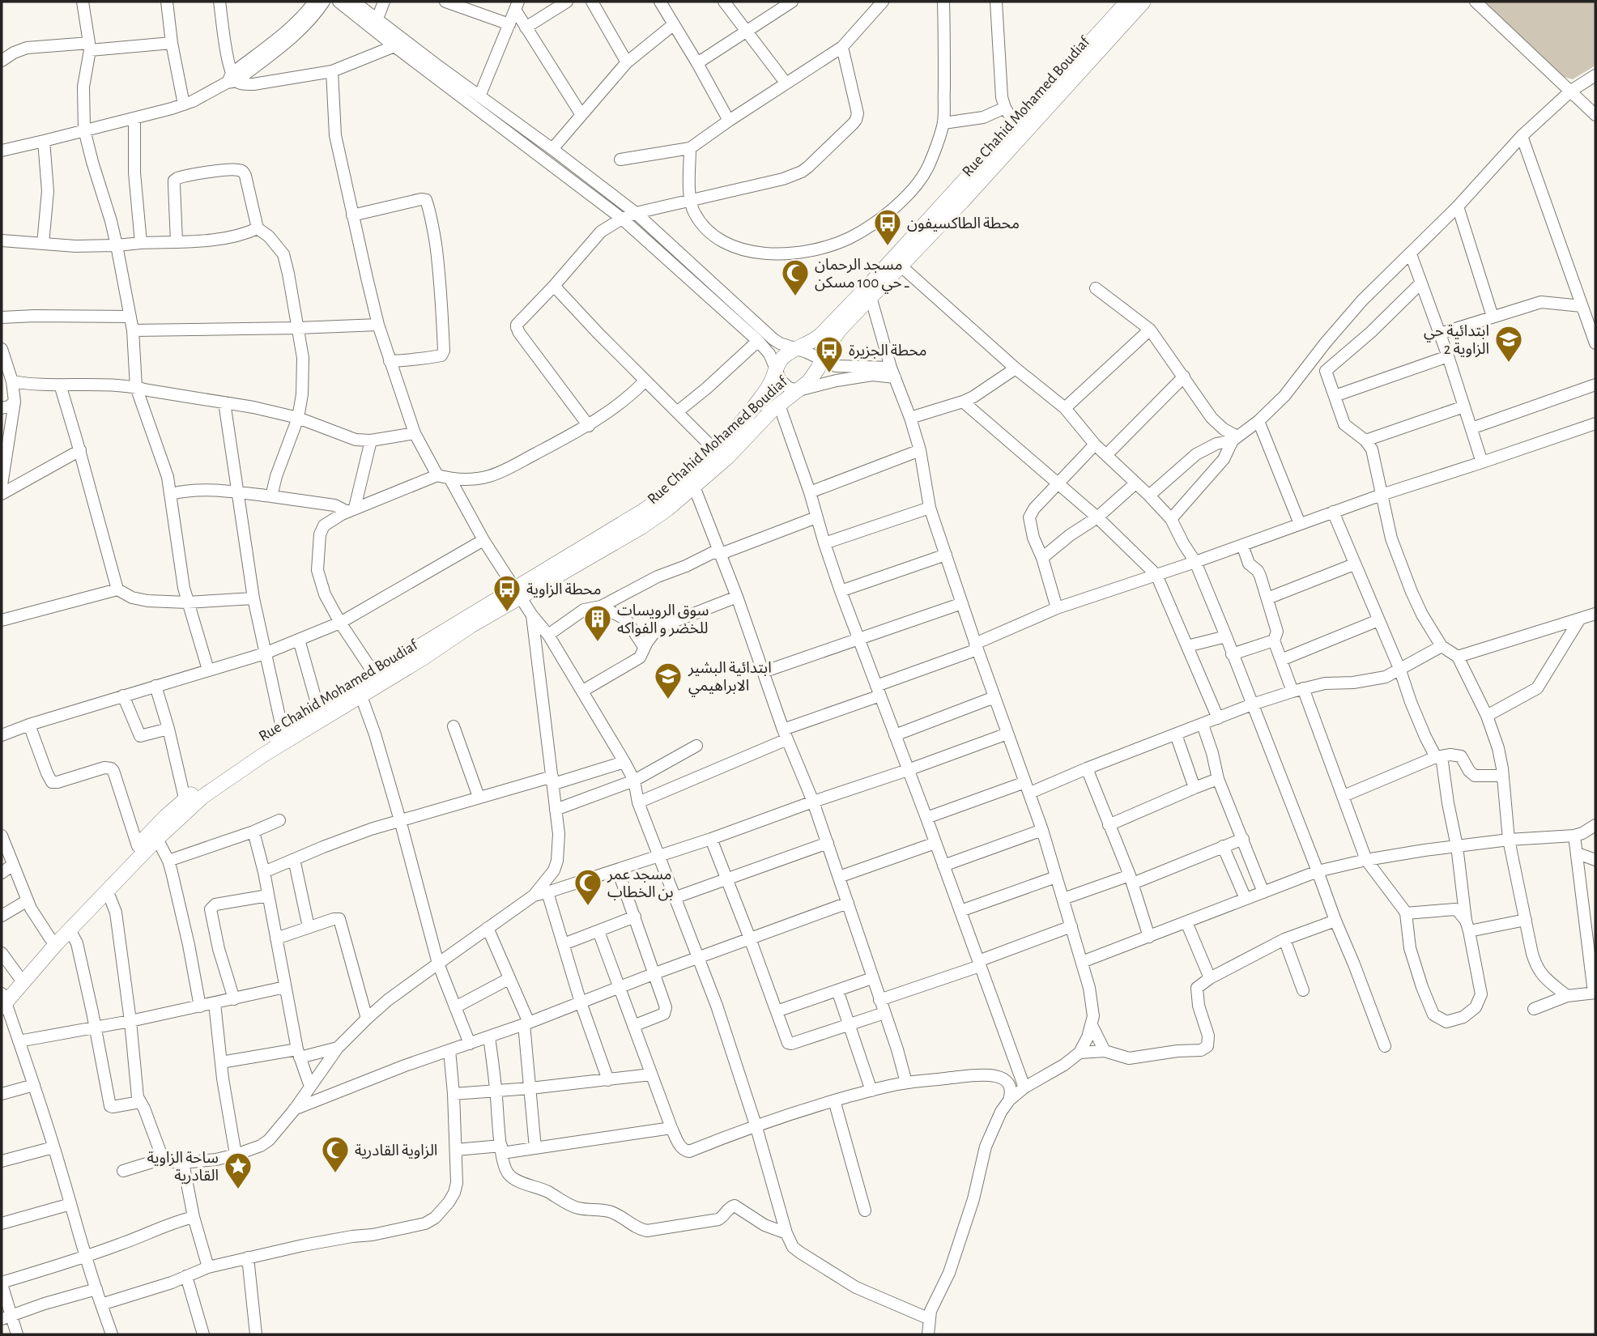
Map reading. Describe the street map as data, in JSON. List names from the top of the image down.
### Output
{
  "streets": {
    "main road": ["Rue Chahid Mohamed Boudiaf"]
  },
  "places": {
    "bus stop": ["محطة الطاكسيفون", "محطة الجزيرة", "محطة الزاوية"],
    "mosque": ["مسجد الرحمان ـ حي 100 مسكن", "مسجد عمر بن الخطاب", "الزاوية القادرية"],
    "school or university": ["ابتدائية حي الزاوية 2", "ابتدائية البشير الابراهيمي"],
    "building": ["سوق الرويسات للخضر و الفواكه"],
    "place": ["ساحة الزاوية القادرية"]
  }
}
